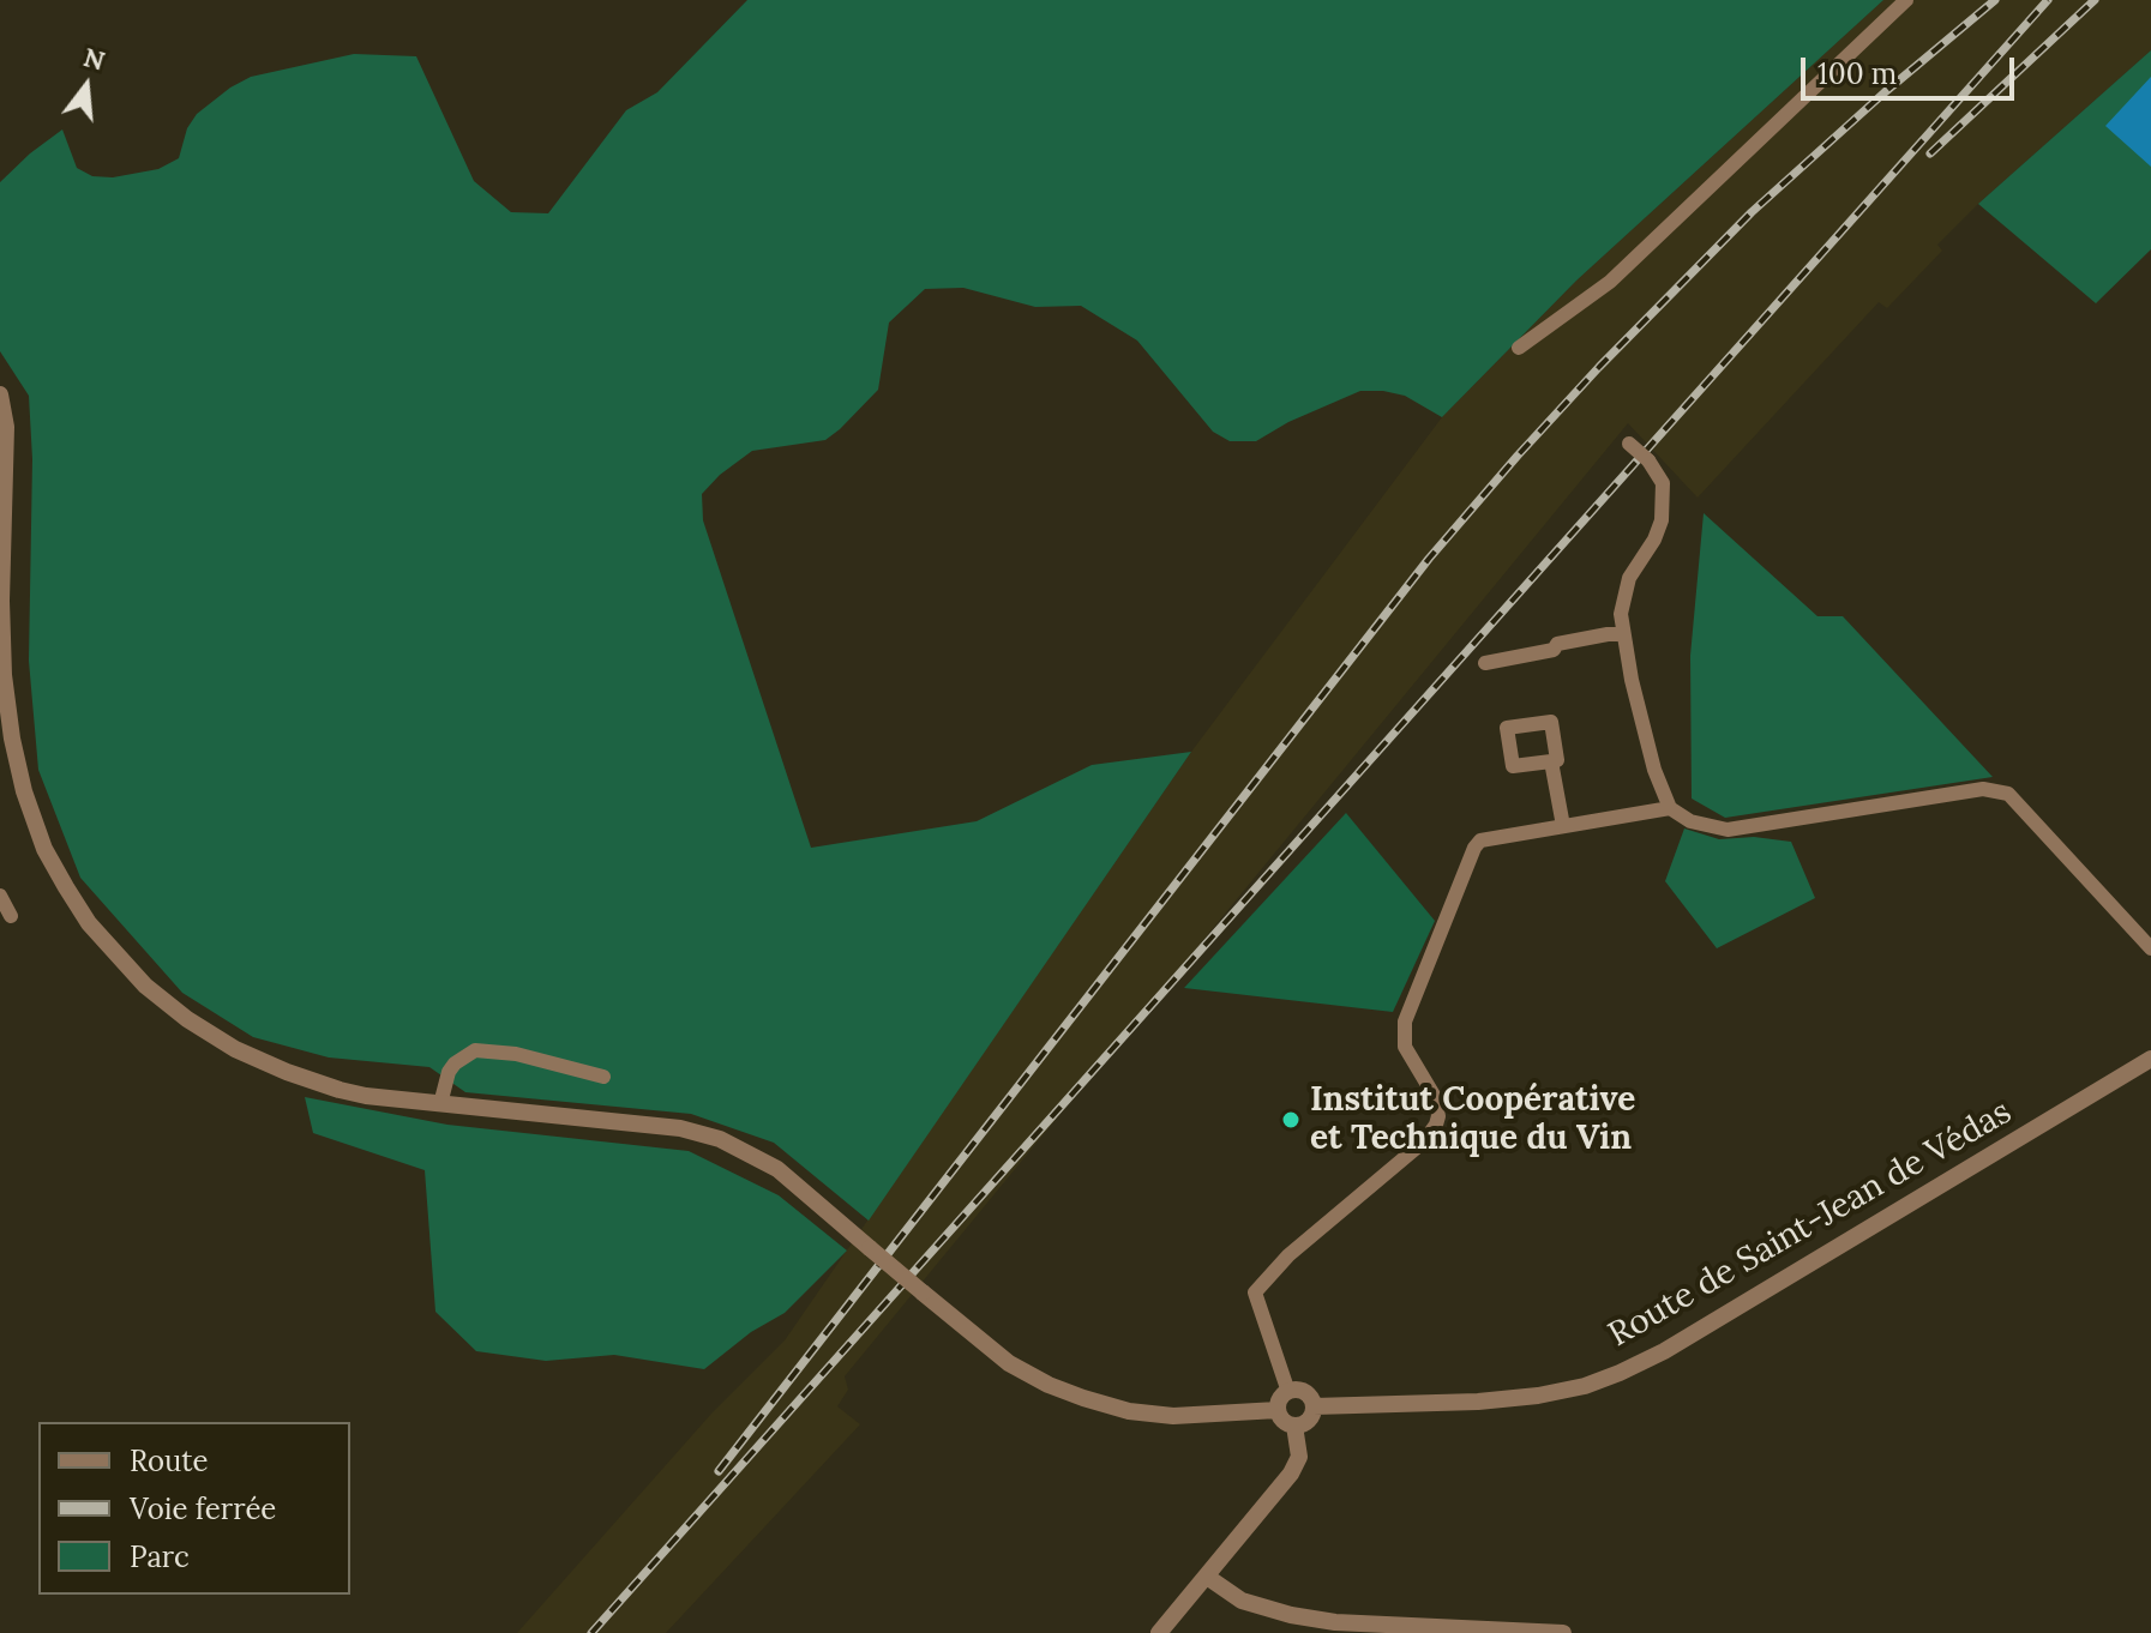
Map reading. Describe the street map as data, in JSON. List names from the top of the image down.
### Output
{
  "streets": {
    "street": ["Route de Saint-Jean de Védas"]
  },
  "places": ["Institut Coopérative et Technique du Vin"],
  "legend": ["Route", "Voie ferrée", "Parc"],
  "scale_bar": "100 m",
  "north": "top"
}
